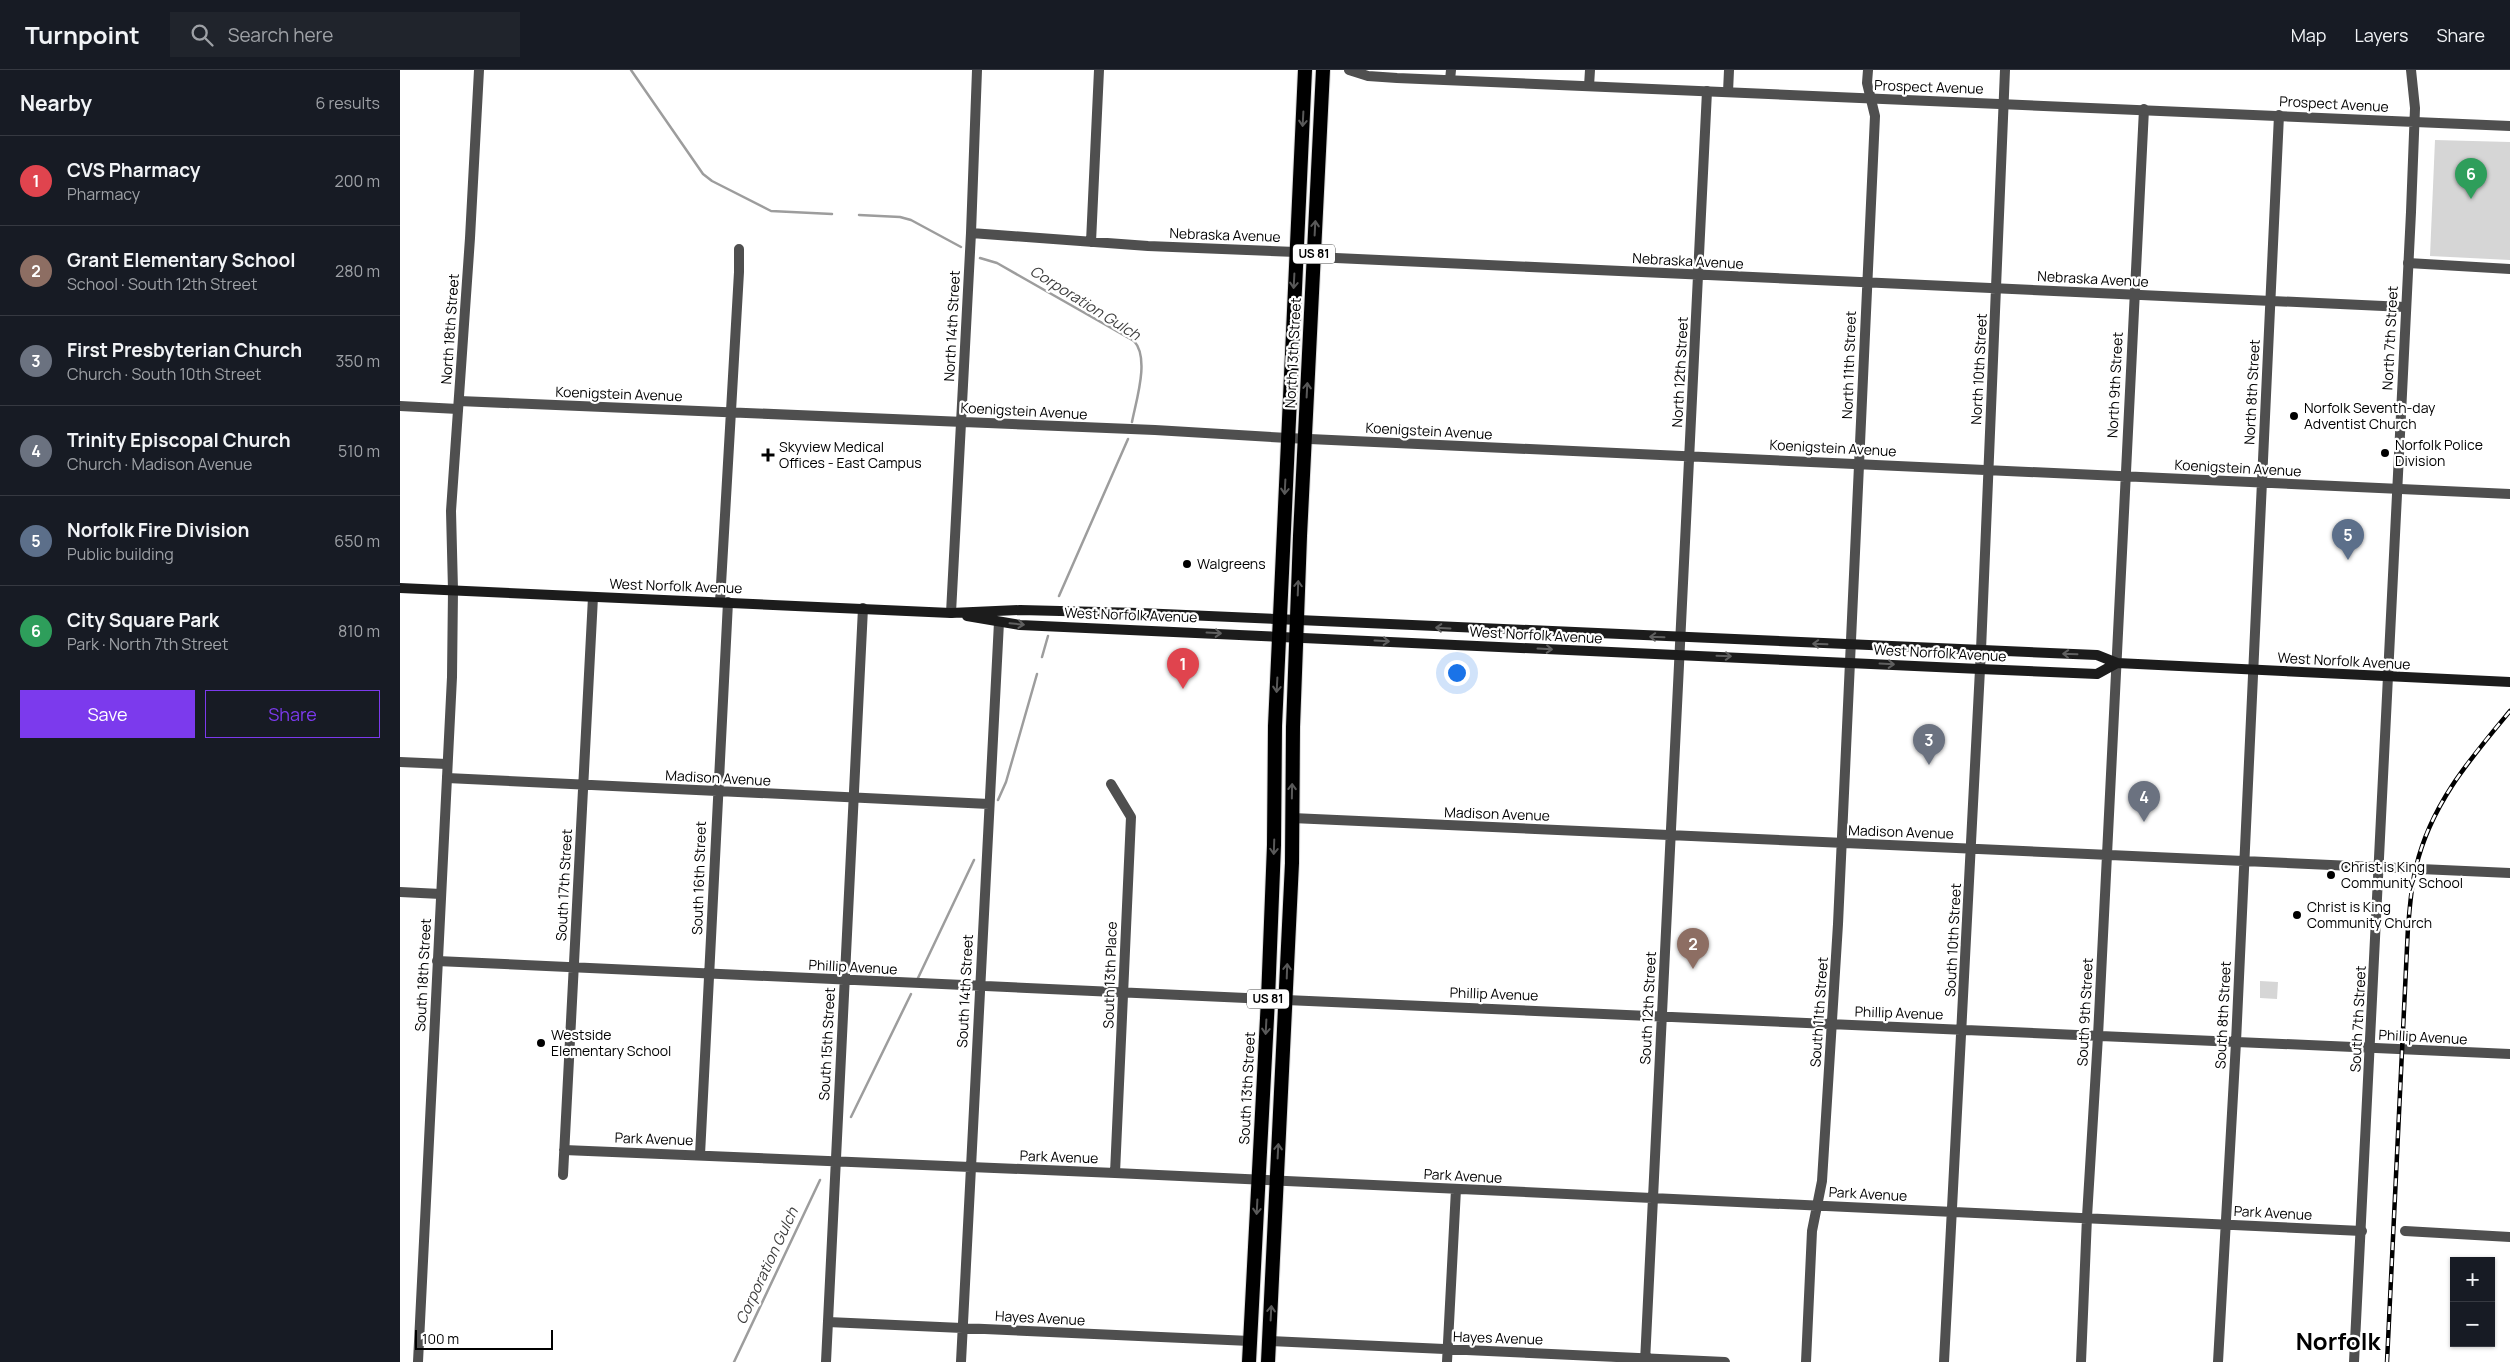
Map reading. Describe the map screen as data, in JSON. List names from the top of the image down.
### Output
{
  "streets": {
    "highway": ["US 81", "North 13th Street", "South 13th Street"],
    "main road": ["West Norfolk Avenue"],
    "street": [
      "Prospect Avenue",
      "Nebraska Avenue",
      "North 14th Street",
      "North 18th Street",
      "North 7th Street",
      "North 11th Street",
      "North 10th Street",
      "North 12th Street",
      "North 9th Street",
      "North 8th Street",
      "Koenigstein Avenue",
      "Madison Avenue",
      "South 16th Street",
      "South 17th Street",
      "South 10th Street",
      "Phillip Avenue",
      "South 18th Street",
      "South 13th Place",
      "South 14th Street",
      "South 12th Street",
      "South 11th Street",
      "South 9th Street",
      "South 8th Street",
      "South 7th Street",
      "South 15th Street",
      "Park Avenue",
      "Hayes Avenue"
    ]
  },
  "crossings": [
    ["Prospect Avenue", "North 7th Street"],
    ["Prospect Avenue", "North 11th Street"],
    ["Prospect Avenue", "North 10th Street"],
    ["Prospect Avenue", "North 12th Street"],
    ["Prospect Avenue", "North 9th Street"],
    ["Prospect Avenue", "North 8th Street"],
    ["Nebraska Avenue", "North 14th Street"],
    ["Nebraska Avenue", "North 7th Street"],
    ["Nebraska Avenue", "North 13th Street"],
    ["Nebraska Avenue", "North 11th Street"],
    ["Nebraska Avenue", "North 10th Street"],
    ["Nebraska Avenue", "North 12th Street"],
    ["Nebraska Avenue", "North 9th Street"],
    ["Nebraska Avenue", "North 8th Street"],
    ["US 81", "North 13th Street"],
    ["US 81", "West Norfolk Avenue"],
    ["US 81", "Madison Avenue"],
    ["US 81", "Phillip Avenue"],
    ["US 81", "Park Avenue"],
    ["US 81", "Hayes Avenue"],
    ["North 14th Street", "Koenigstein Avenue"],
    ["North 14th Street", "West Norfolk Avenue"],
    ["North 18th Street", "Koenigstein Avenue"],
    ["North 18th Street", "West Norfolk Avenue"],
    ["North 18th Street", "South 18th Street"],
    ["North 7th Street", "Koenigstein Avenue"],
    ["North 7th Street", "West Norfolk Avenue"],
    ["North 7th Street", "South 7th Street"],
    ["North 13th Street", "Koenigstein Avenue"],
    ["North 13th Street", "West Norfolk Avenue"],
    ["North 13th Street", "South 13th Street"],
    ["North 11th Street", "Koenigstein Avenue"],
    ["North 11th Street", "West Norfolk Avenue"],
    ["North 11th Street", "South 11th Street"],
    ["North 10th Street", "Koenigstein Avenue"],
    ["North 10th Street", "West Norfolk Avenue"],
    ["North 10th Street", "South 10th Street"],
    ["North 12th Street", "Koenigstein Avenue"],
    ["North 12th Street", "West Norfolk Avenue"],
    ["North 12th Street", "South 12th Street"],
    ["North 9th Street", "Koenigstein Avenue"],
    ["North 9th Street", "West Norfolk Avenue"],
    ["North 9th Street", "South 9th Street"],
    ["North 8th Street", "Koenigstein Avenue"],
    ["North 8th Street", "West Norfolk Avenue"],
    ["North 8th Street", "South 8th Street"],
    ["Koenigstein Avenue", "South 16th Street"],
    ["West Norfolk Avenue", "South 16th Street"],
    ["West Norfolk Avenue", "South 17th Street"],
    ["West Norfolk Avenue", "South 10th Street"],
    ["West Norfolk Avenue", "South 18th Street"],
    ["West Norfolk Avenue", "South 14th Street"],
    ["West Norfolk Avenue", "South 12th Street"],
    ["West Norfolk Avenue", "South 11th Street"],
    ["West Norfolk Avenue", "South 9th Street"],
    ["West Norfolk Avenue", "South 8th Street"],
    ["West Norfolk Avenue", "South 7th Street"],
    ["West Norfolk Avenue", "South 15th Street"],
    ["West Norfolk Avenue", "South 13th Street"],
    ["Madison Avenue", "South 16th Street"],
    ["Madison Avenue", "South 17th Street"],
    ["Madison Avenue", "South 10th Street"],
    ["Madison Avenue", "South 18th Street"],
    ["Madison Avenue", "South 14th Street"],
    ["Madison Avenue", "South 12th Street"],
    ["Madison Avenue", "South 11th Street"],
    ["Madison Avenue", "South 9th Street"],
    ["Madison Avenue", "South 8th Street"],
    ["Madison Avenue", "South 7th Street"],
    ["Madison Avenue", "South 15th Street"],
    ["South 16th Street", "Phillip Avenue"],
    ["South 16th Street", "Park Avenue"],
    ["South 17th Street", "Phillip Avenue"],
    ["South 17th Street", "Park Avenue"],
    ["South 10th Street", "Phillip Avenue"],
    ["South 10th Street", "Park Avenue"],
    ["Phillip Avenue", "South 18th Street"],
    ["Phillip Avenue", "South 13th Place"],
    ["Phillip Avenue", "South 14th Street"],
    ["Phillip Avenue", "South 12th Street"],
    ["Phillip Avenue", "South 11th Street"],
    ["Phillip Avenue", "South 9th Street"],
    ["Phillip Avenue", "South 8th Street"],
    ["Phillip Avenue", "South 7th Street"],
    ["Phillip Avenue", "South 15th Street"],
    ["Phillip Avenue", "South 13th Street"],
    ["South 13th Place", "Park Avenue"],
    ["South 14th Street", "Park Avenue"],
    ["South 14th Street", "Hayes Avenue"],
    ["South 12th Street", "Park Avenue"],
    ["South 12th Street", "Hayes Avenue"],
    ["South 11th Street", "Park Avenue"],
    ["South 9th Street", "Park Avenue"],
    ["South 8th Street", "Park Avenue"],
    ["South 7th Street", "Park Avenue"],
    ["South 15th Street", "Park Avenue"],
    ["South 15th Street", "Hayes Avenue"],
    ["South 13th Street", "Park Avenue"],
    ["South 13th Street", "Hayes Avenue"]
  ],
  "districts": ["Norfolk"],
  "water": ["Corporation Gulch"],
  "places": {
    "other": [
      "Norfolk Seventh-day Adventist Church",
      "Norfolk Police Division",
      "Walgreens",
      "Christ is King Community School",
      "Christ is King Community Church",
      "Westside Elementary School"
    ],
    "health": ["Skyview Medical Offices - East Campus"]
  },
  "scale_bar": "100 m",
  "page": {
    "header": "Turnpoint",
    "search": "Search here",
    "nav": ["Map", "Layers", "Share"],
    "heading": ["Nearby", "6 results"],
    "list": [
      {
        "mark": "1",
        "name": "CVS Pharmacy",
        "note": "Pharmacy",
        "value": "200 m"
      },
      {
        "mark": "2",
        "name": "Grant Elementary School",
        "note": "School · South 12th Street",
        "value": "280 m"
      },
      {
        "mark": "3",
        "name": "First Presbyterian Church",
        "note": "Church · South 10th Street",
        "value": "350 m"
      },
      {
        "mark": "4",
        "name": "Trinity Episcopal Church",
        "note": "Church · Madison Avenue",
        "value": "510 m"
      },
      {
        "mark": "5",
        "name": "Norfolk Fire Division",
        "note": "Public building",
        "value": "650 m"
      },
      {
        "mark": "6",
        "name": "City Square Park",
        "note": "Park · North 7th Street",
        "value": "810 m"
      }
    ],
    "pins": [
      "6",
      "5",
      "1",
      "3",
      "4",
      "2"
    ],
    "buttons": ["Save", "Share"],
    "map_buttons": ["+", "−"],
    "scale": "100 m"
  }
}
